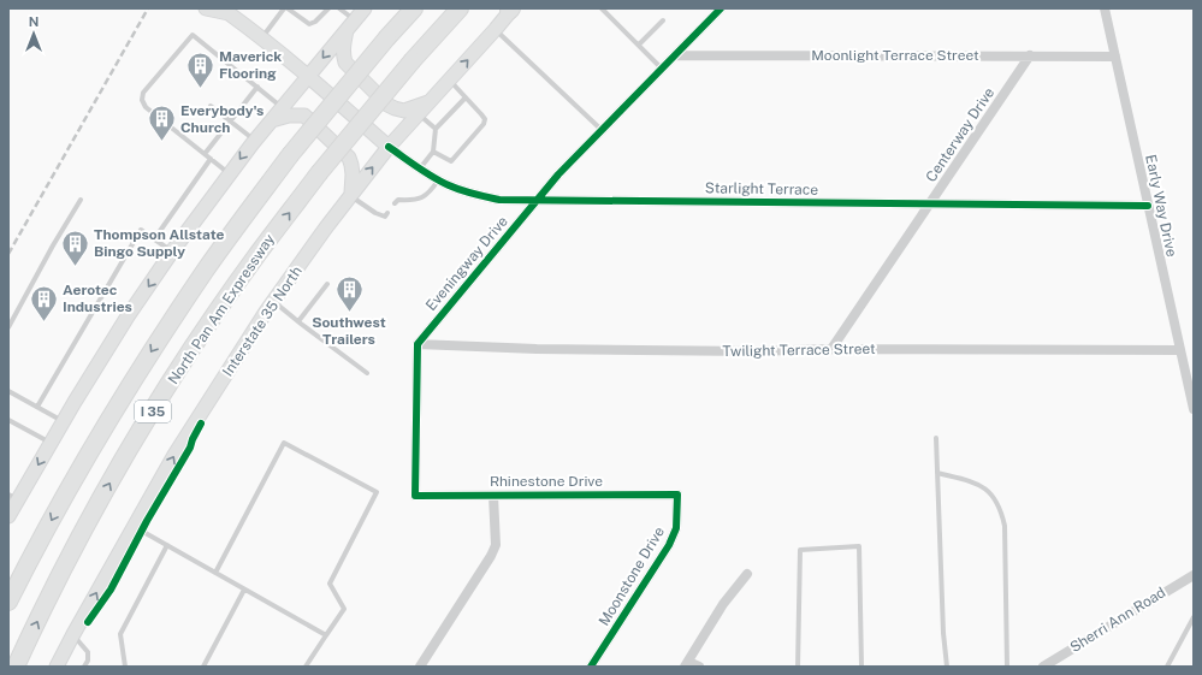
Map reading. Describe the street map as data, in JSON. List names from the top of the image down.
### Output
{
  "streets": {
    "highway": ["North Pan Am Expressway", "I 35"],
    "main road": ["Interstate 35 North"],
    "street": [
      "Moonlight Terrace Street",
      "Centerway Drive",
      "Starlight Terrace",
      "Early Way Drive",
      "Eveningway Drive",
      "Twilight Terrace Street",
      "Rhinestone Drive",
      "Moonstone Drive",
      "Sherri Ann Road"
    ]
  },
  "crossings": [
    ["Moonlight Terrace Street", "Centerway Drive"],
    ["Moonlight Terrace Street", "Early Way Drive"],
    ["Moonlight Terrace Street", "Eveningway Drive"],
    ["Centerway Drive", "Starlight Terrace"],
    ["Centerway Drive", "Twilight Terrace Street"],
    ["Starlight Terrace", "Early Way Drive"],
    ["Starlight Terrace", "Eveningway Drive"],
    ["Starlight Terrace", "Interstate 35 North"],
    ["Early Way Drive", "Twilight Terrace Street"],
    ["Eveningway Drive", "Twilight Terrace Street"],
    ["Eveningway Drive", "Rhinestone Drive"],
    ["Twilight Terrace Street", "Rhinestone Drive"],
    ["Rhinestone Drive", "Moonstone Drive"]
  ],
  "places": {
    "building": [
      "Maverick Flooring",
      "Everybody's Church",
      "Thompson Allstate Bingo Supply",
      "Southwest Trailers",
      "Aerotec Industries"
    ]
  },
  "north": "top"
}
